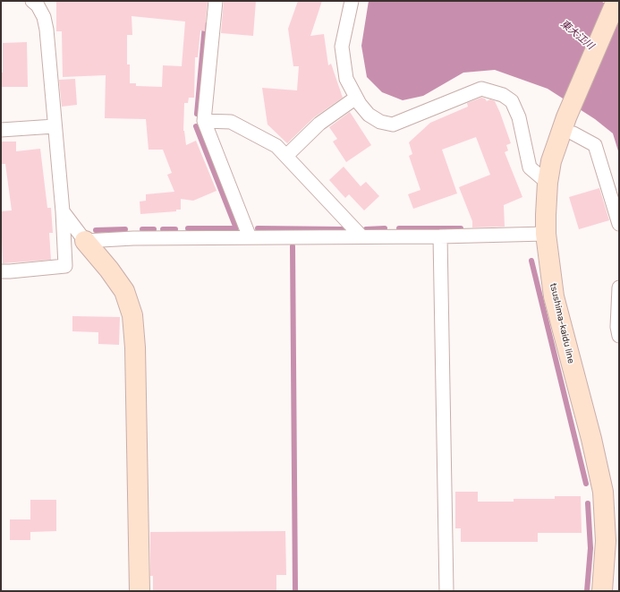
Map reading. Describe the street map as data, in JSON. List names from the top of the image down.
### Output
{
  "streets": {
    "main road": ["tsushima-kaidu line"]
  },
  "water": ["東大江川"]
}
